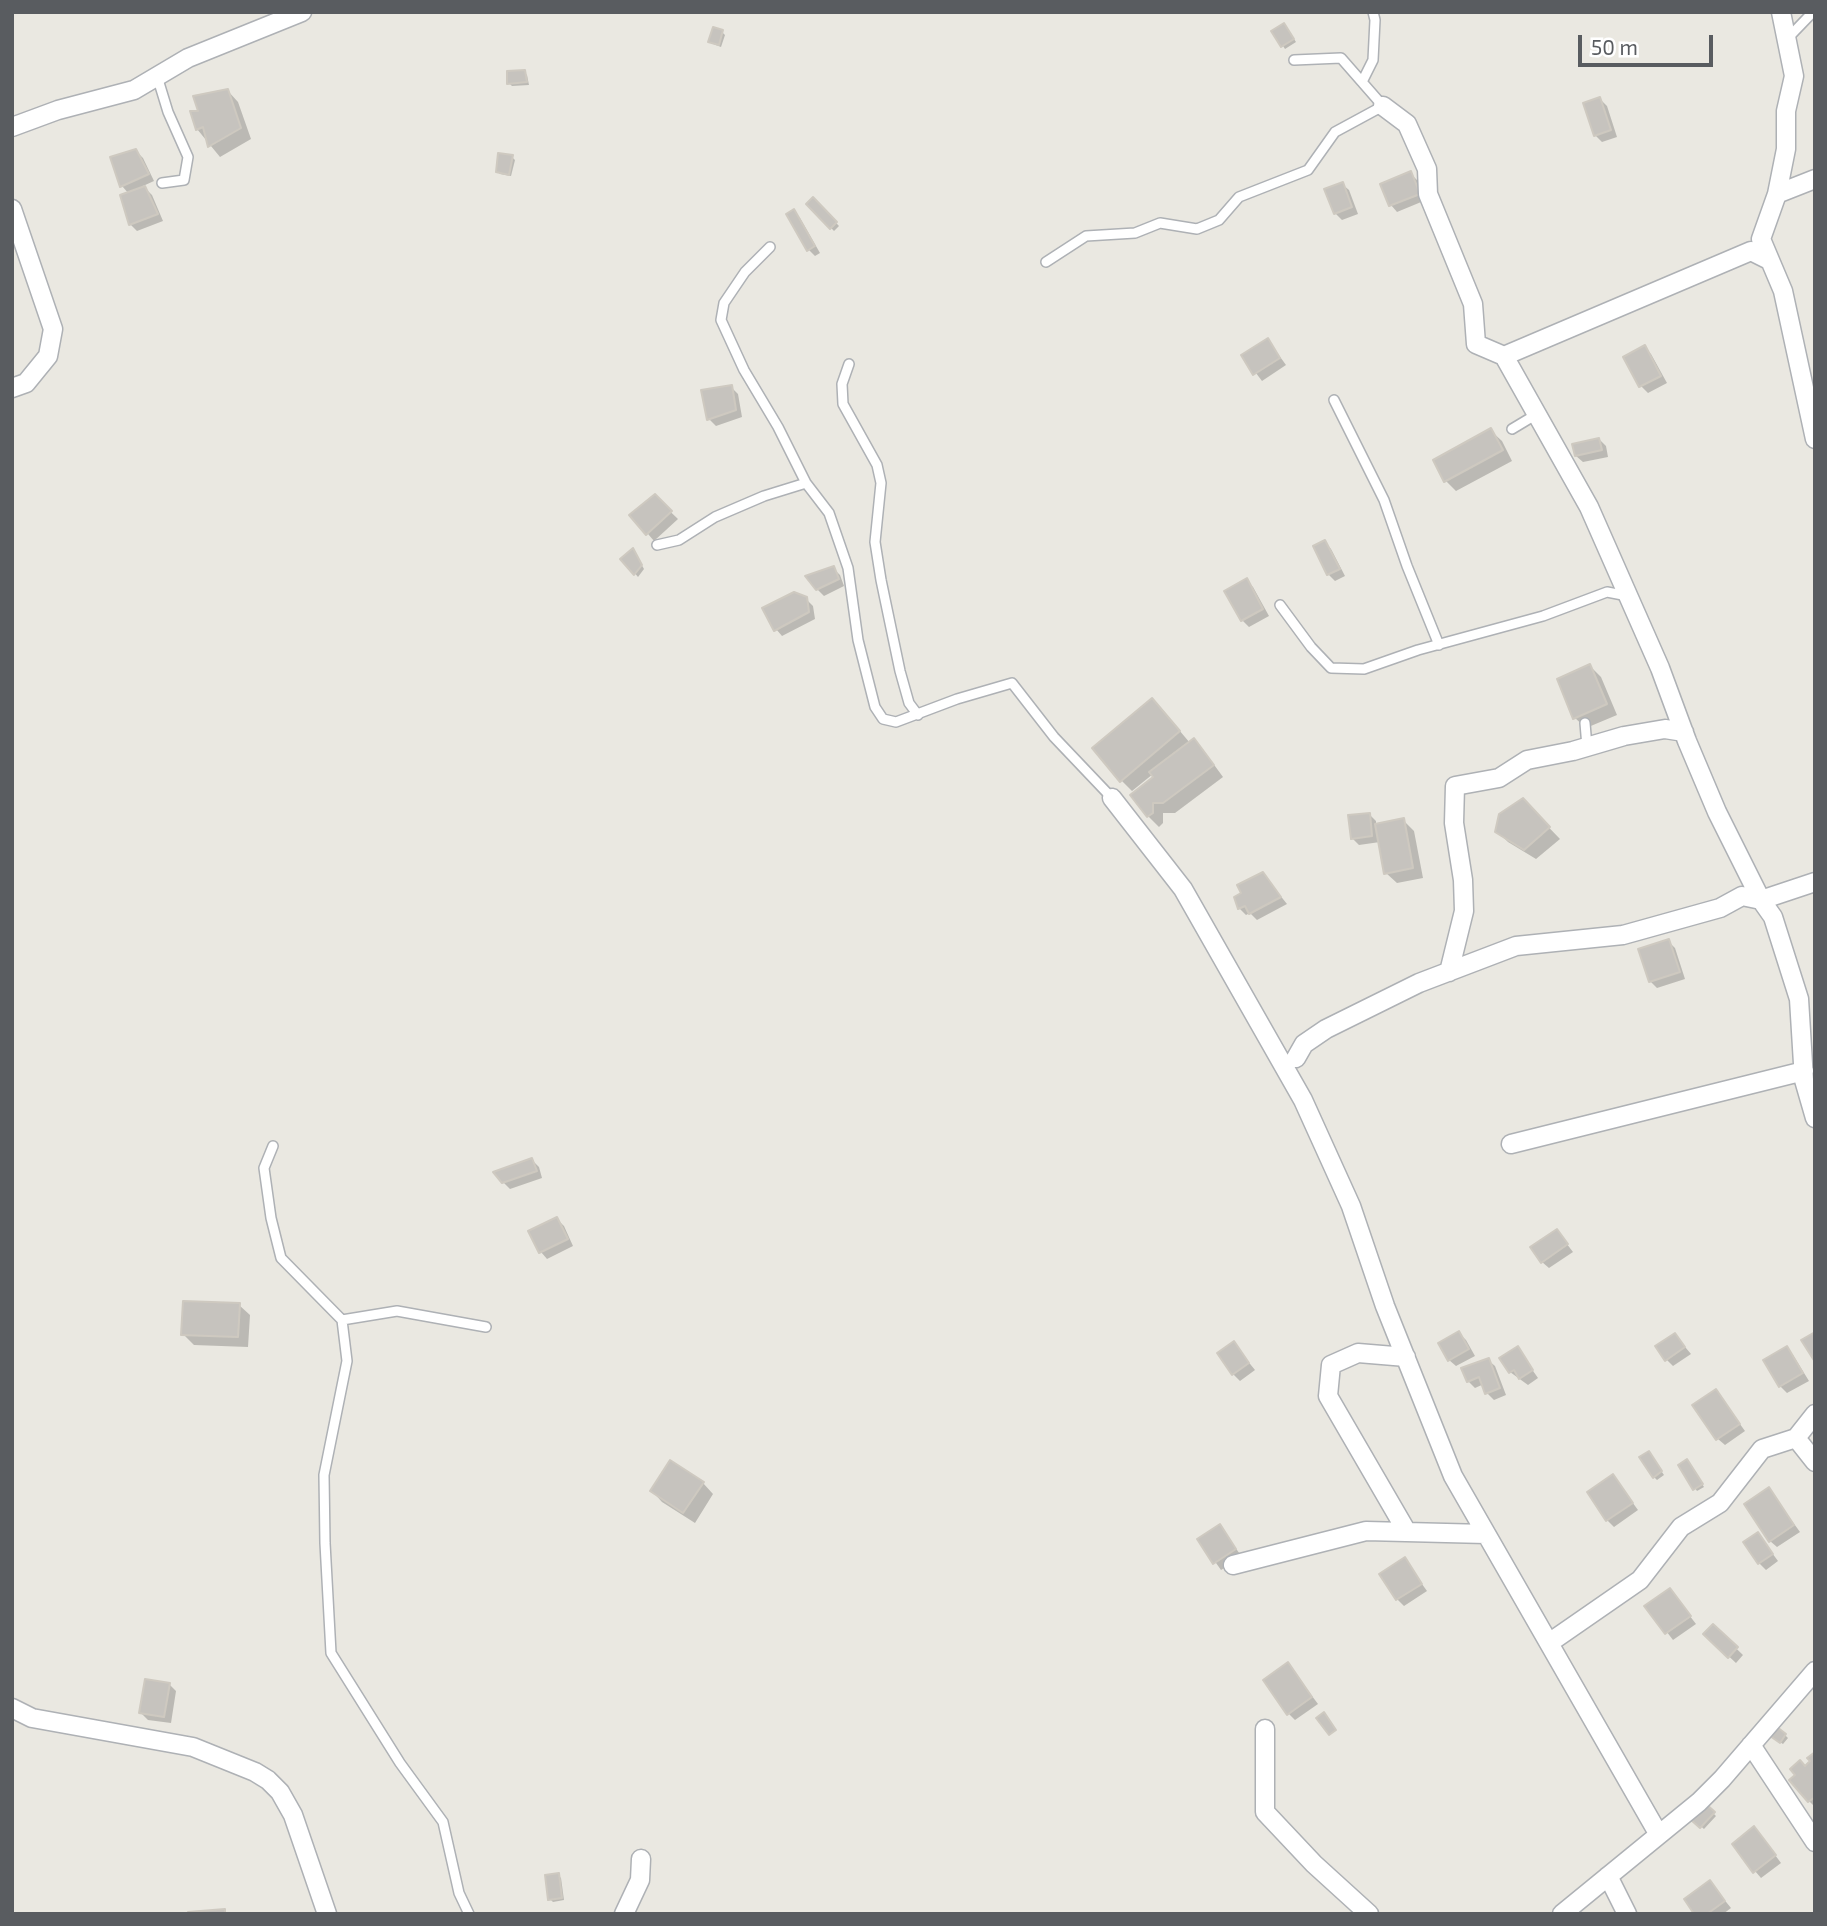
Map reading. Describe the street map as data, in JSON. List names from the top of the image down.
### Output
{
  "scale_bar": "50 m"
}
